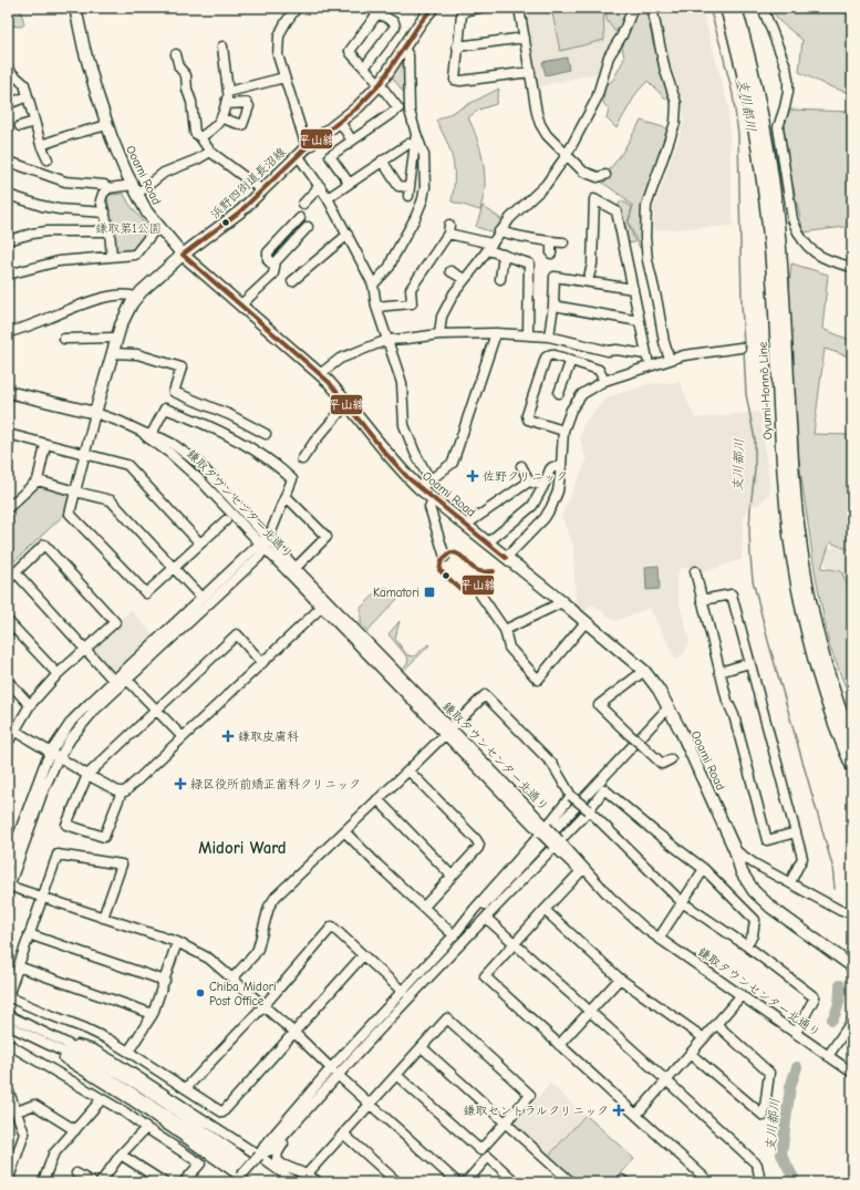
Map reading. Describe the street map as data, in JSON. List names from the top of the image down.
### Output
{
  "streets": {
    "main road": [
      "Ooami Road",
      "浜野四街道長沼線",
      "Oyumi-Honnō Line",
      "鎌取タウンセンター北通り"
    ]
  },
  "crossings": [
    ["Ooami Road", "浜野四街道長沼線"],
    ["浜野四街道長沼線", "鎌取タウンセンター北通り"]
  ],
  "districts": ["Midori Ward"],
  "water": ["支川都川"],
  "parks": ["鎌取第1公園"],
  "places": {
    "health": [
      "佐野クリニック",
      "鎌取皮膚科",
      "緑区役所前矯正歯科クリニック",
      "鎌取セントラルクリニック"
    ],
    "transit": ["Kamatori"],
    "other": ["Chiba Midori Post Office"]
  },
  "lines": ["transit line 平山線"]
}
